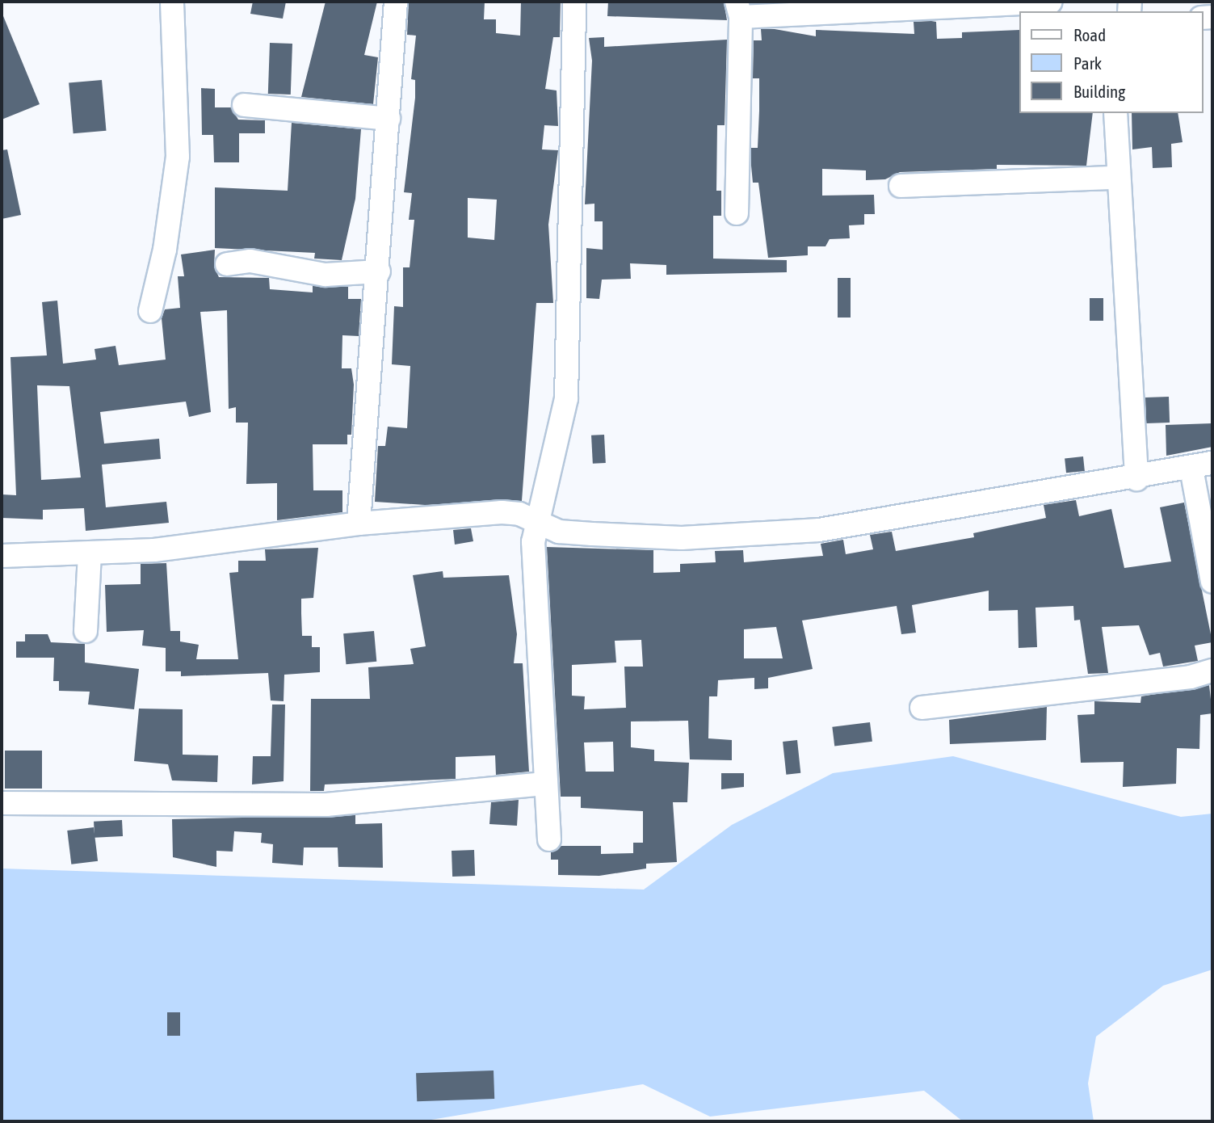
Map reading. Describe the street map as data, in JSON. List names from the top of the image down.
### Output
{
  "legend": ["Road", "Park", "Building"]
}
